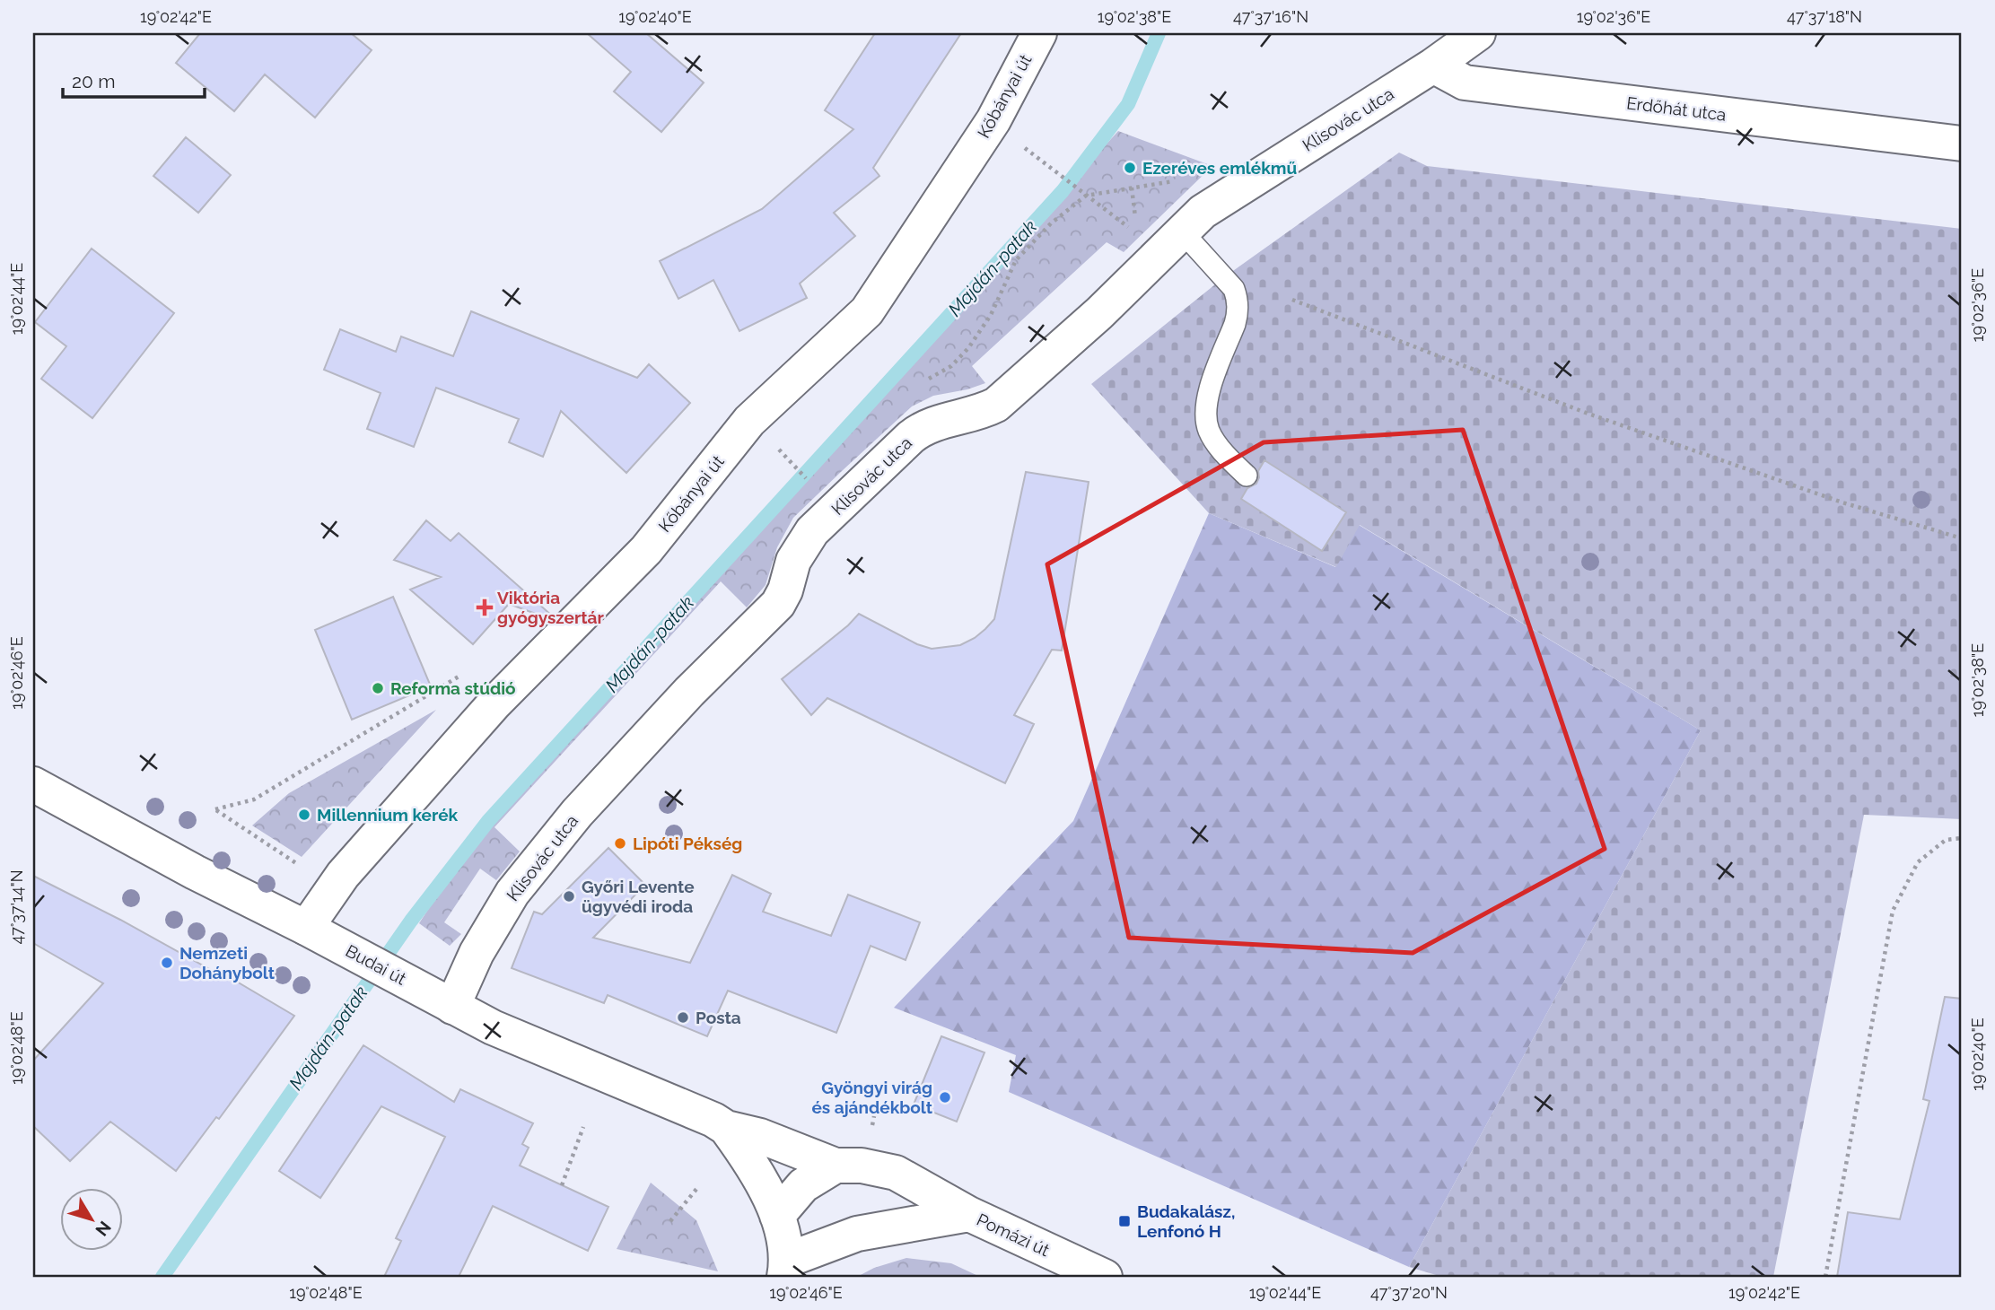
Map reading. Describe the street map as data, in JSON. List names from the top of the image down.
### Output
{
  "streets": {
    "street": [
      "Kőbányai út",
      "Erdőhát utca",
      "Klisovác utca",
      "Budai út",
      "Pomázi út"
    ]
  },
  "crossings": [
    ["Kőbányai út", "Budai út"],
    ["Erdőhát utca", "Klisovác utca"],
    ["Klisovác utca", "Budai út"]
  ],
  "water": ["Majdán-patak"],
  "places": {
    "other": [
      "Ezeréves emlékmű",
      "Reforma stúdió",
      "Millennium kerék",
      "Lipóti Pékség",
      "Győri Levente ügyvédi iroda",
      "Nemzeti Dohánybolt",
      "Posta",
      "Gyöngyi virág és ajándékbolt"
    ],
    "health": ["Viktória gyógyszertár"],
    "transit": ["Budakalász, Lenfonó H"]
  },
  "scale_bar": "20 m",
  "north": "bottom right",
  "coordinates": [
    "19°02'42\"E",
    "19°02'40\"E",
    "19°02'38\"E",
    "47°37'16\"N",
    "19°02'36\"E",
    "47°37'18\"N",
    "19°02'44\"E",
    "19°02'46\"E",
    "47°37'14\"N",
    "19°02'48\"E",
    "47°37'20\"N"
  ]
}
